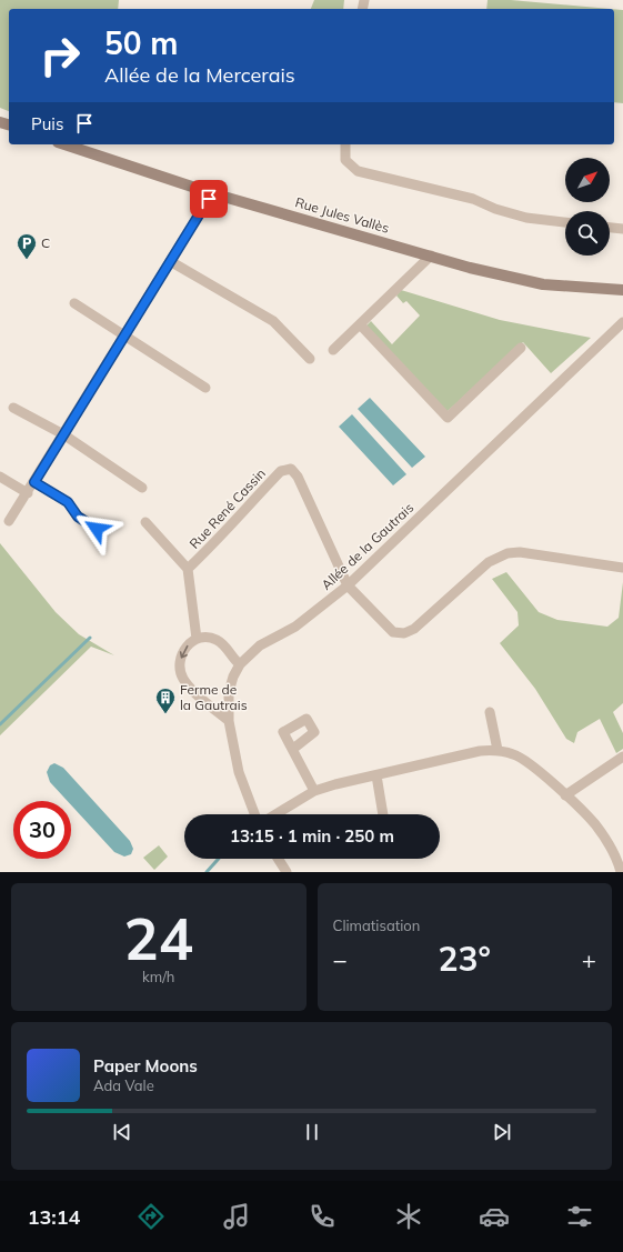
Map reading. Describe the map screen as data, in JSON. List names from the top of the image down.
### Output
{
  "streets": {
    "street": ["Rue Jules Vallès", "Rue René Cassin", "Allée de la Gautrais"]
  },
  "crossings": [
    ["Rue René Cassin", "Allée de la Gautrais"]
  ],
  "places": {
    "parking": ["C"],
    "building": ["Ferme de la Gautrais"]
  },
  "north": "top right",
  "page": {
    "turn": ["50 m", "Allée de la Mercerais"],
    "then": "Puis",
    "limit": "30",
    "trip": "13:15 · 1 min · 250 m",
    "tile": [
      ["24", "km/h"],
      "Climatisation"
    ],
    "heat": ["−", "23°", "+"],
    "song": ["Paper Moons", "Ada Vale"],
    "tabs": "13:14"
  }
}
